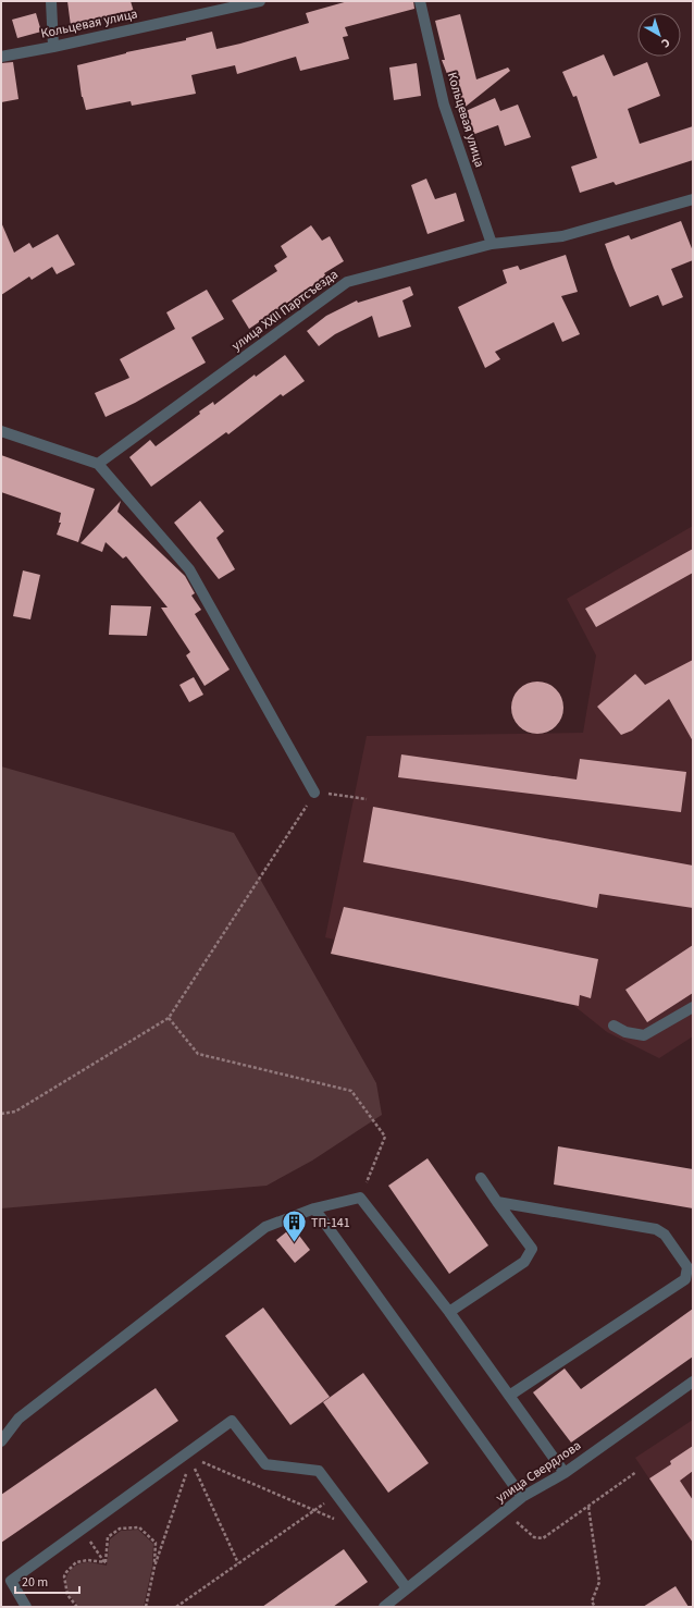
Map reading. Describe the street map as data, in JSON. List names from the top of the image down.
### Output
{
  "streets": {
    "street": ["Кольцевая улица", "улица XXII Партсъезда", "улица Свердлова"]
  },
  "crossings": [
    ["Кольцевая улица", "улица XXII Партсъезда"]
  ],
  "places": {
    "building": ["ТП-141"]
  },
  "scale_bar": "20 m",
  "north": "bottom right"
}
